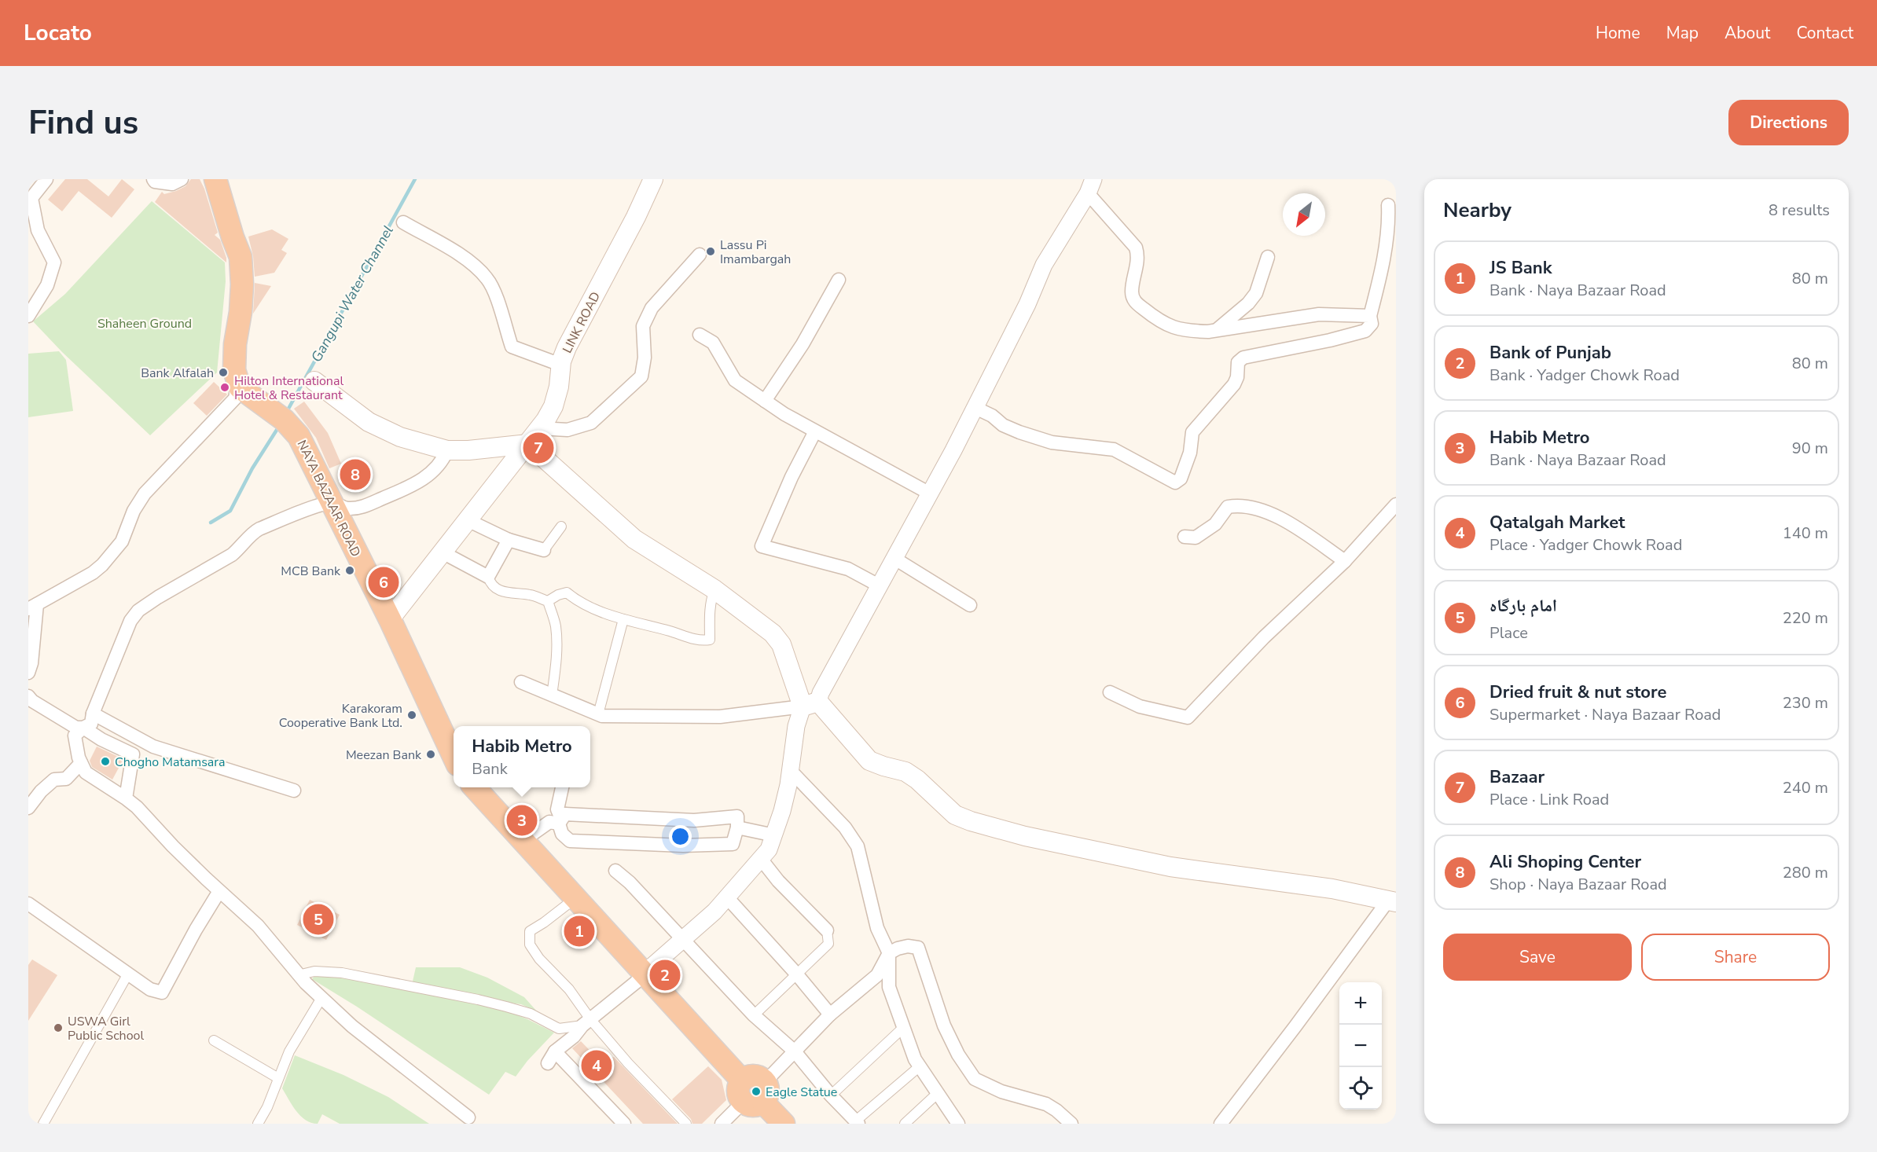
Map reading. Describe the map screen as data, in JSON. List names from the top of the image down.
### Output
{
  "streets": {
    "highway": ["NAYA BAZAAR ROAD"],
    "main road": ["LINK ROAD"]
  },
  "crossings": [
    ["LINK ROAD", "NAYA BAZAAR ROAD"]
  ],
  "water": ["Gangupi Water Channel"],
  "parks": ["Shaheen Ground"],
  "places": [
    "Lassu Pi Imambargah",
    "Bank Alfalah",
    "Hilton International Hotel & Restaurant",
    "MCB Bank",
    "Karakoram Cooperative Bank Ltd.",
    "Meezan Bank",
    "Chogho Matamsara",
    "USWA Girl Public School",
    "Eagle Statue"
  ],
  "north": "bottom left",
  "page": {
    "header": "Locato",
    "nav": [
      "Home",
      "Map",
      "About",
      "Contact"
    ],
    "buttons": [
      "Directions",
      ["Save", "Share"]
    ],
    "title": "Find us",
    "heading": ["Nearby", "8 results"],
    "list": [
      {
        "mark": "1",
        "name": "JS Bank",
        "note": "Bank · Naya Bazaar Road",
        "value": "80 m"
      },
      {
        "mark": "2",
        "name": "Bank of Punjab",
        "note": "Bank · Yadger Chowk Road",
        "value": "80 m"
      },
      {
        "mark": "3",
        "name": "Habib Metro",
        "note": "Bank · Naya Bazaar Road",
        "value": "90 m"
      },
      {
        "mark": "4",
        "name": "Qatalgah Market",
        "note": "Place · Yadger Chowk Road",
        "value": "140 m"
      },
      {
        "mark": "5",
        "name": "امام بارگاہ",
        "note": "Place",
        "value": "220 m"
      },
      {
        "mark": "6",
        "name": "Dried fruit & nut store",
        "note": "Supermarket · Naya Bazaar Road",
        "value": "230 m"
      },
      {
        "mark": "7",
        "name": "Bazaar",
        "note": "Place · Link Road",
        "value": "240 m"
      },
      {
        "mark": "8",
        "name": "Ali Shoping Center",
        "note": "Shop · Naya Bazaar Road",
        "value": "280 m"
      }
    ],
    "pins": [
      "7",
      "8",
      "6",
      "3",
      "5",
      "1",
      "2",
      "4"
    ],
    "popup": ["Habib Metro", "Bank"],
    "map_buttons": ["+", "−"]
  }
}
